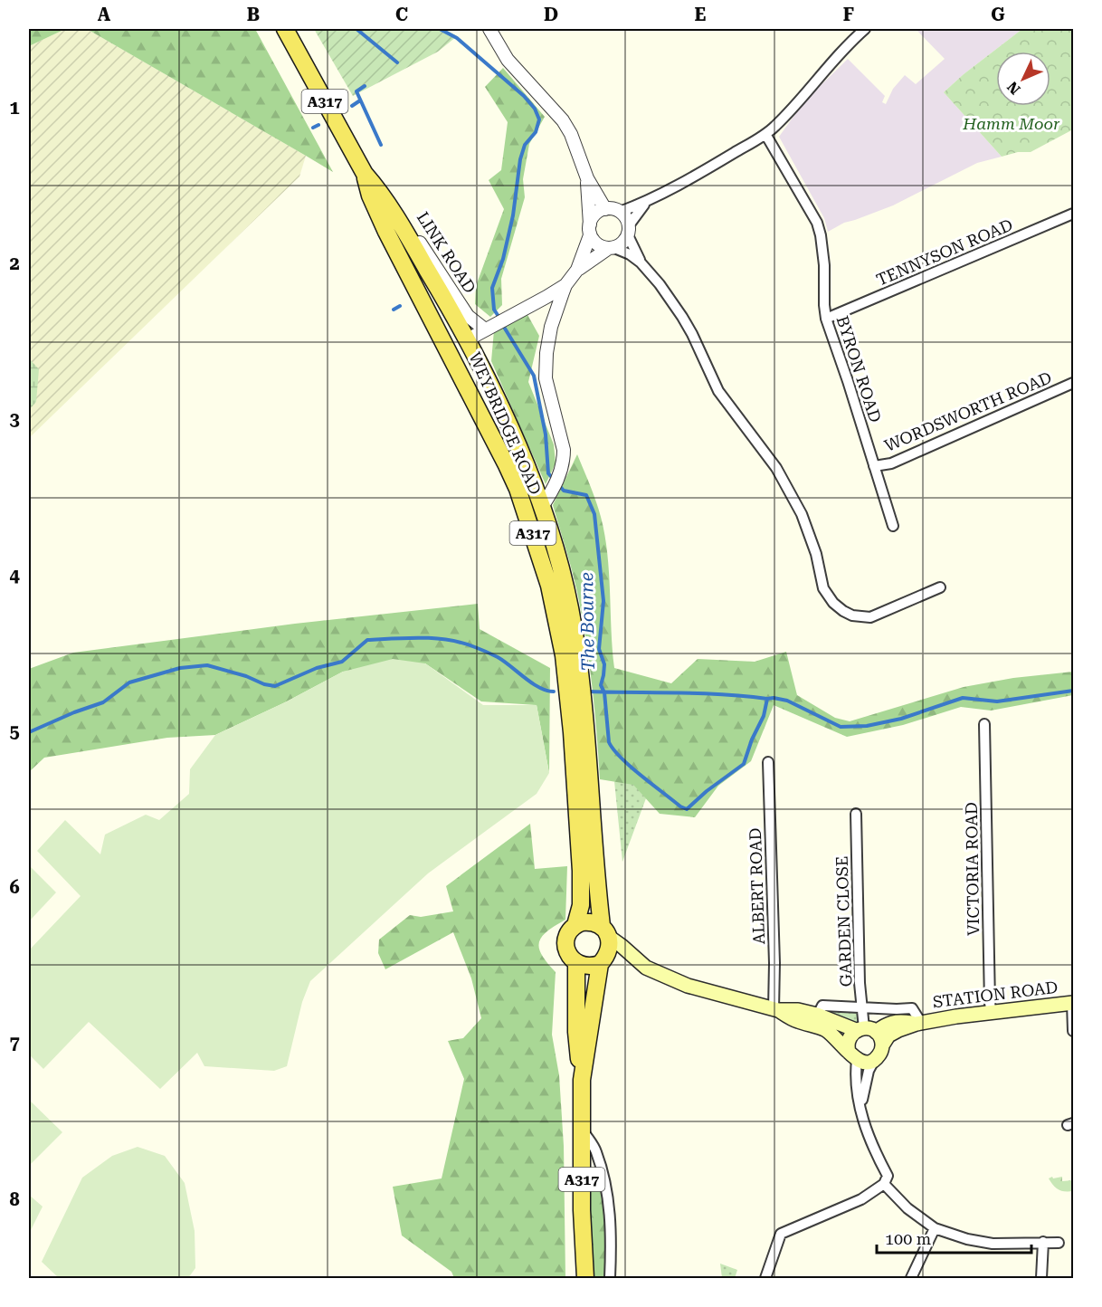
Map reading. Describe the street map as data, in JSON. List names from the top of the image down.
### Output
{
  "streets": {
    "main road": ["A317", "WEYBRIDGE ROAD", "STATION ROAD"],
    "street": [
      "LINK ROAD",
      "TENNYSON ROAD",
      "BYRON ROAD",
      "WORDSWORTH ROAD",
      "VICTORIA ROAD",
      "ALBERT ROAD",
      "GARDEN CLOSE"
    ]
  },
  "crossings": [
    ["A317", "WEYBRIDGE ROAD"],
    ["LINK ROAD", "WEYBRIDGE ROAD"],
    ["TENNYSON ROAD", "BYRON ROAD"],
    ["BYRON ROAD", "WORDSWORTH ROAD"],
    ["VICTORIA ROAD", "STATION ROAD"],
    ["GARDEN CLOSE", "STATION ROAD"]
  ],
  "water": ["The Bourne"],
  "parks": ["Hamm Moor"],
  "scale_bar": "100 m",
  "north": "bottom left",
  "grid": {
    "columns": [
      "A",
      "B",
      "C",
      "D",
      "E",
      "F",
      "G"
    ],
    "rows": [
      "1",
      "2",
      "3",
      "4",
      "5",
      "6",
      "7",
      "8"
    ]
  }
}
